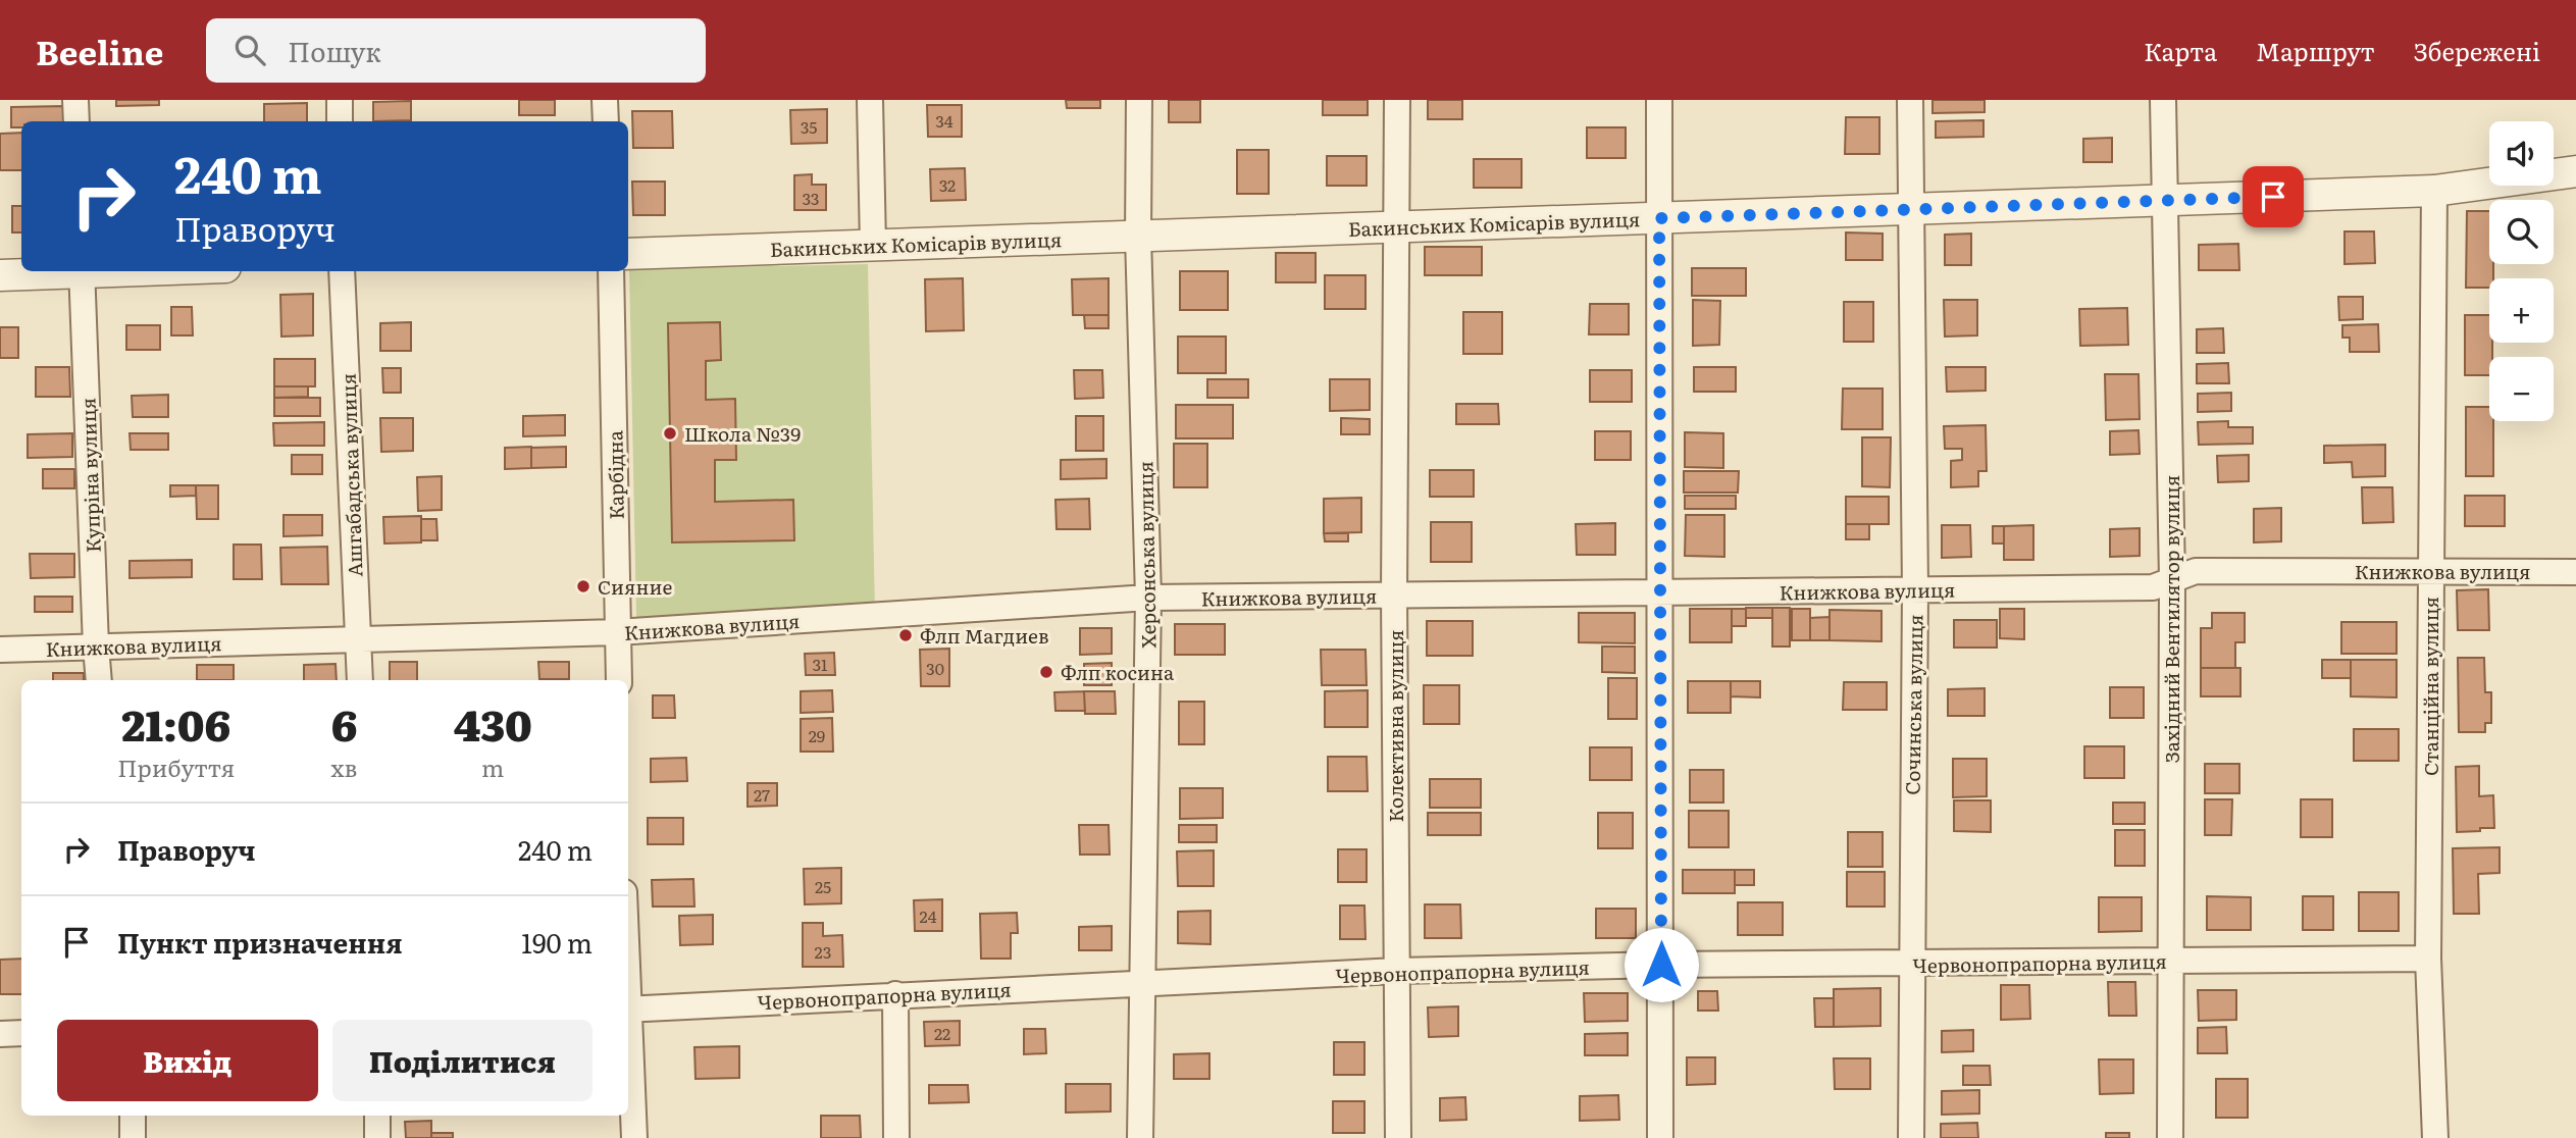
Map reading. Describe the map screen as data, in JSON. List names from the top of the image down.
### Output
{
  "streets": {
    "street": [
      "Бакинських Комісарів вулиця",
      "Купріна вулиця",
      "Ашгабадська вулиця",
      "Карбідна",
      "Херсонська вулиця",
      "Книжкова вулиця",
      "Західний Вентилятор вулиця",
      "Станційна вулиця",
      "Сочинська вулиця",
      "Колективна вулиця",
      "Червонопрапорна вулиця"
    ]
  },
  "crossings": [
    ["Бакинських Комісарів вулиця", "Херсонська вулиця"],
    ["Бакинських Комісарів вулиця", "Західний Вентилятор вулиця"],
    ["Бакинських Комісарів вулиця", "Станційна вулиця"],
    ["Бакинських Комісарів вулиця", "Сочинська вулиця"],
    ["Бакинських Комісарів вулиця", "Колективна вулиця"],
    ["Купріна вулиця", "Книжкова вулиця"],
    ["Ашгабадська вулиця", "Книжкова вулиця"],
    ["Карбідна", "Книжкова вулиця"],
    ["Херсонська вулиця", "Книжкова вулиця"],
    ["Херсонська вулиця", "Червонопрапорна вулиця"],
    ["Книжкова вулиця", "Західний Вентилятор вулиця"],
    ["Книжкова вулиця", "Станційна вулиця"],
    ["Книжкова вулиця", "Сочинська вулиця"],
    ["Книжкова вулиця", "Колективна вулиця"],
    ["Західний Вентилятор вулиця", "Червонопрапорна вулиця"],
    ["Станційна вулиця", "Червонопрапорна вулиця"],
    ["Сочинська вулиця", "Червонопрапорна вулиця"],
    ["Колективна вулиця", "Червонопрапорна вулиця"]
  ],
  "places": [
    "Школа №39",
    "Сияние",
    "Флп Магдиев",
    "Флп косина"
  ],
  "house_numbers": [
    "34",
    "35",
    "32",
    "33",
    "31",
    "30",
    "29",
    "27",
    "25",
    "24",
    "23",
    "22"
  ],
  "page": {
    "header": "Beeline",
    "search": "Пошук",
    "nav": ["Карта", "Маршрут", "Збережені"],
    "map_buttons": ["+", "−"],
    "turn": ["240 m", "Праворуч"],
    "eta": [
      "21:06",
      "Прибуття",
      "6",
      "хв",
      "430",
      "m"
    ],
    "list": [
      {
        "name": "Праворуч",
        "value": "240 m"
      },
      {
        "name": "Пункт призначення",
        "value": "190 m"
      }
    ],
    "buttons": ["Вихід", "Поділитися"]
  }
}
